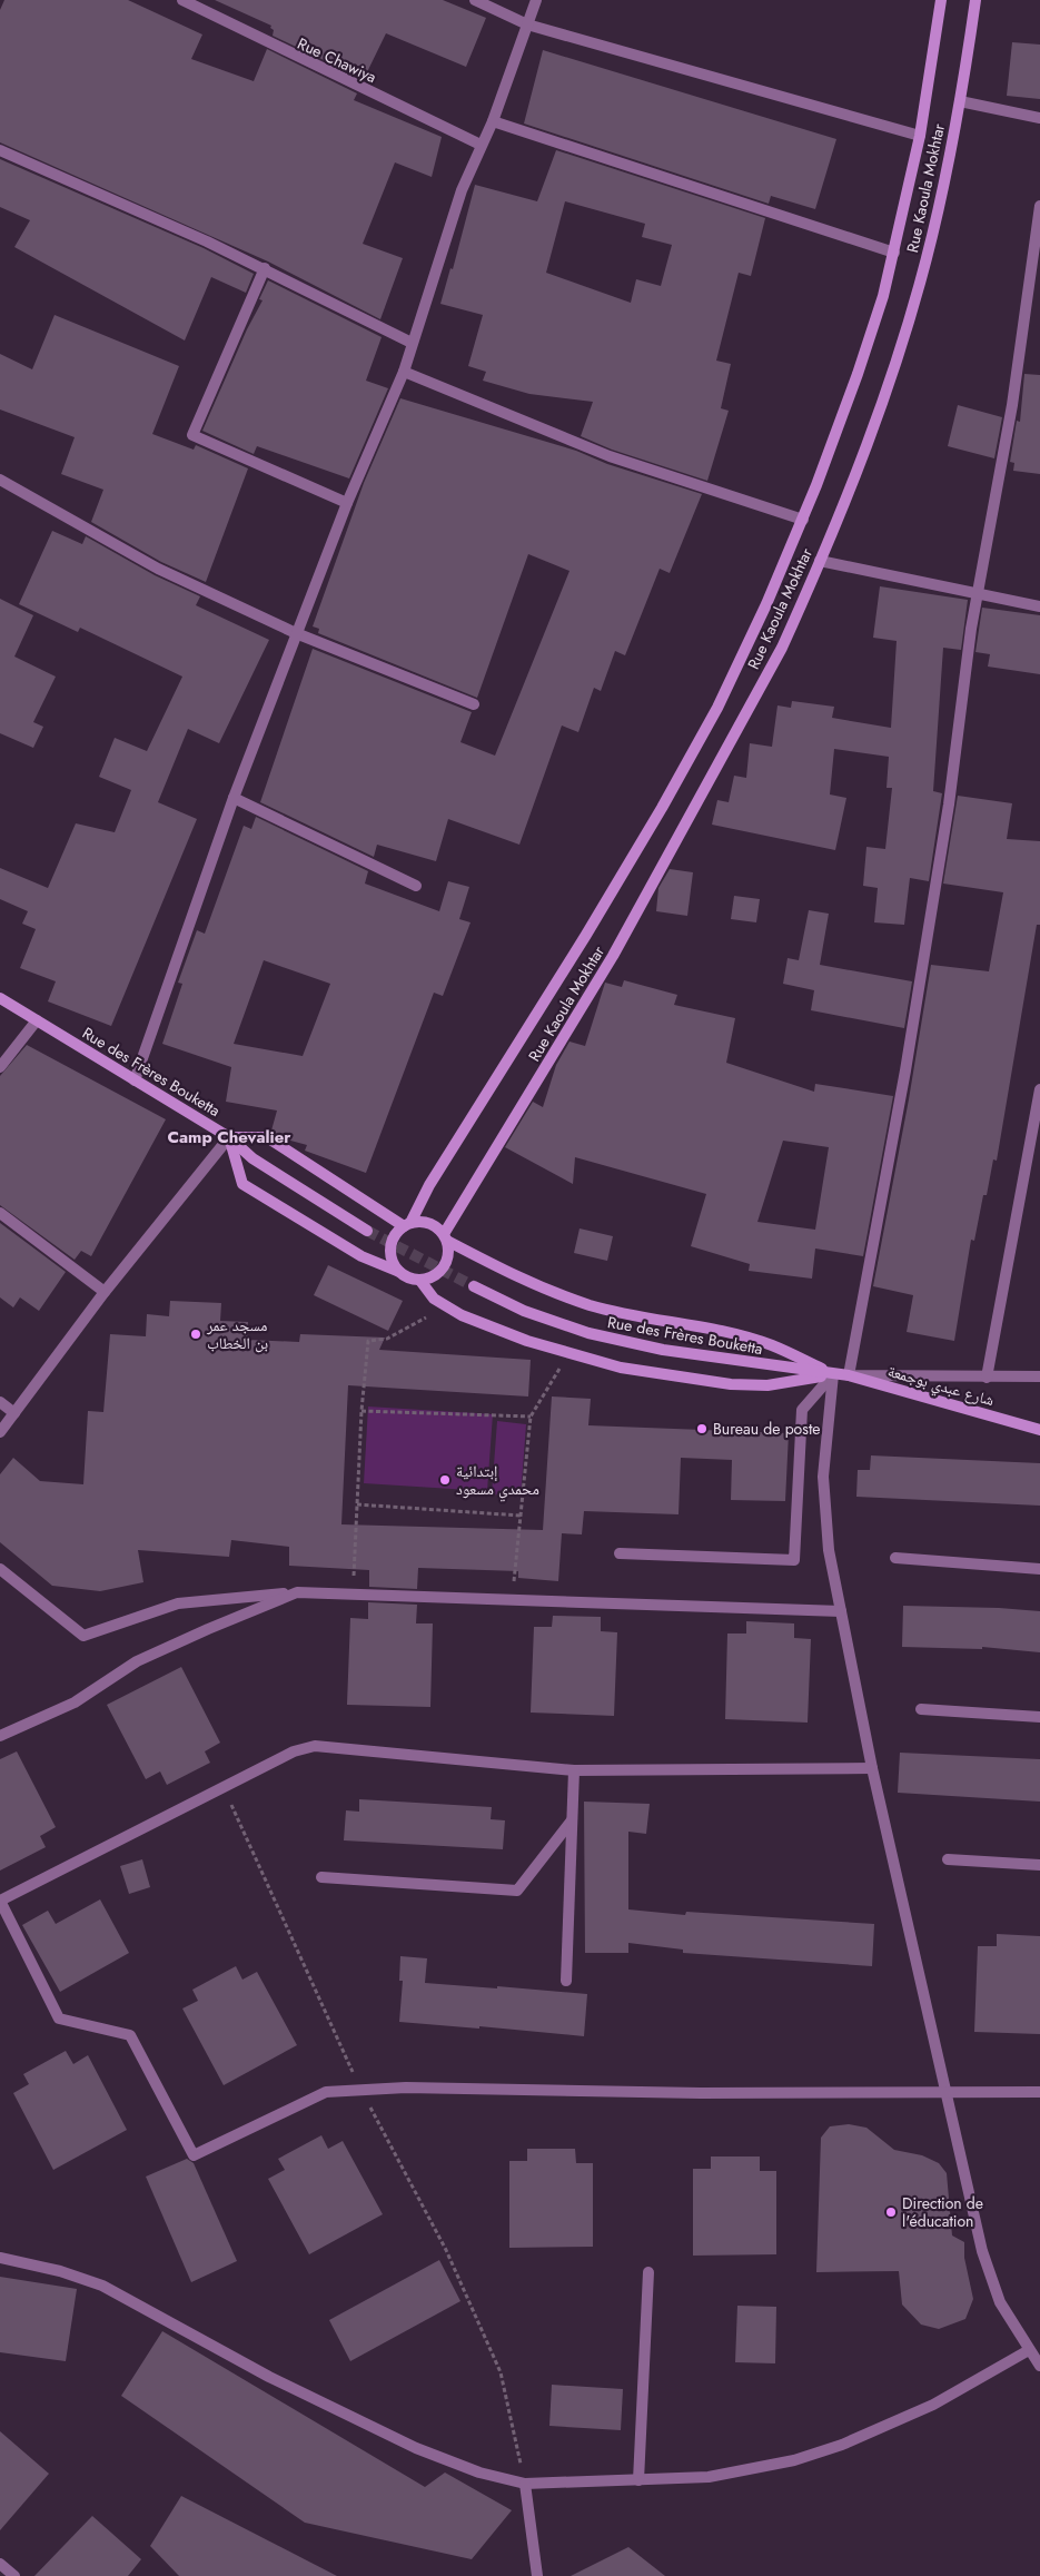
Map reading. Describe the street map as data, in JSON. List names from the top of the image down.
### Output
{
  "streets": {
    "main road": ["Rue Kaoula Mokhtar", "Rue des Frères Bouketta", "شارع عبدي بوجمعة"],
    "street": ["Rue Chawiya"]
  },
  "crossings": [
    ["Rue des Frères Bouketta", "شارع عبدي بوجمعة"]
  ],
  "districts": ["Camp Chevalier"],
  "places": [
    "مسجد عمر بن الخطاب",
    "Bureau de poste",
    "إبتدائية محمدي مسعود",
    "Direction de l'éducation"
  ]
}
